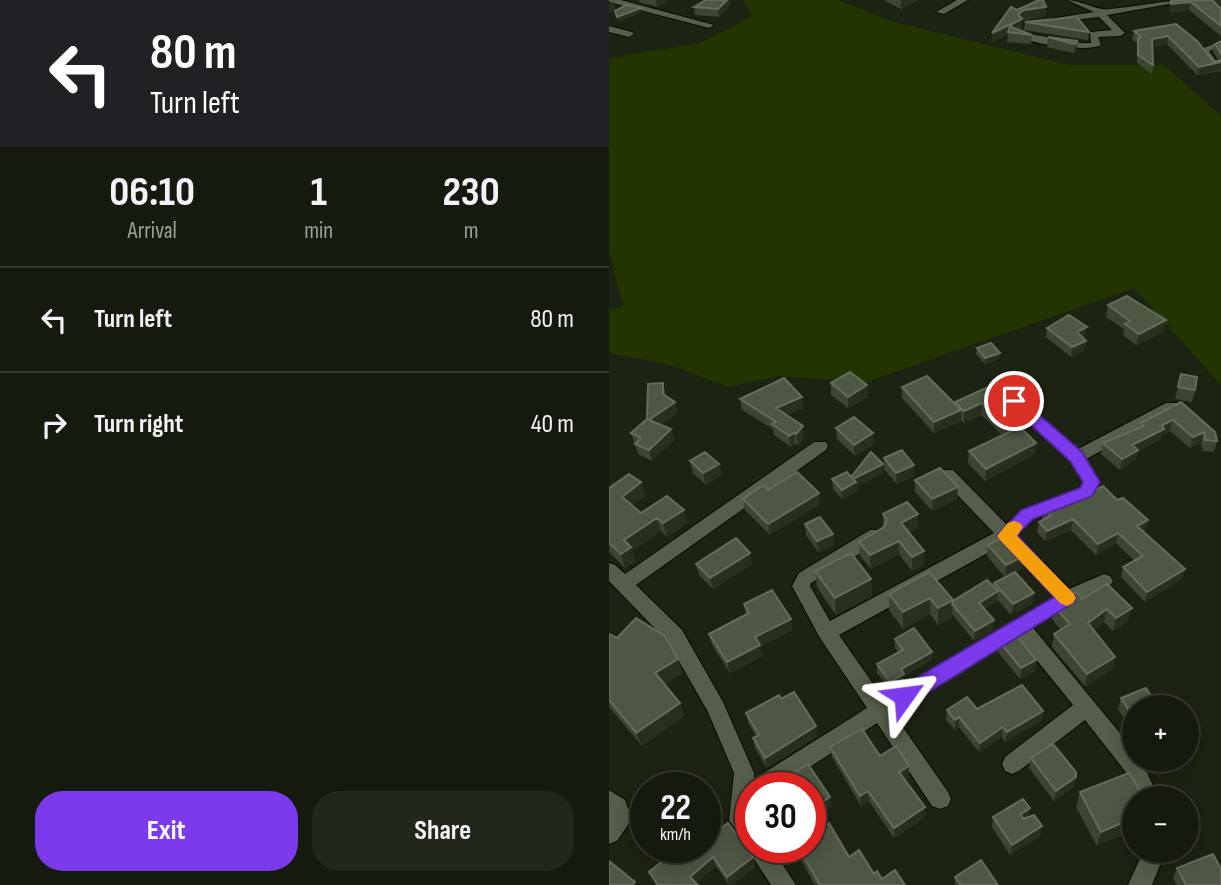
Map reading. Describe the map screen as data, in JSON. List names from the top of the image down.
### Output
{
  "page": {
    "turn": ["80 m", "Turn left"],
    "eta": [
      "06:10",
      "Arrival",
      "1",
      "min",
      "230",
      "m"
    ],
    "list": [
      {
        "name": "Turn left",
        "value": "80 m"
      },
      {
        "name": "Turn right",
        "value": "40 m"
      }
    ],
    "map_buttons": ["+", "−"],
    "speed": "22 km/h",
    "limit": "30",
    "buttons": ["Exit", "Share"]
  }
}
